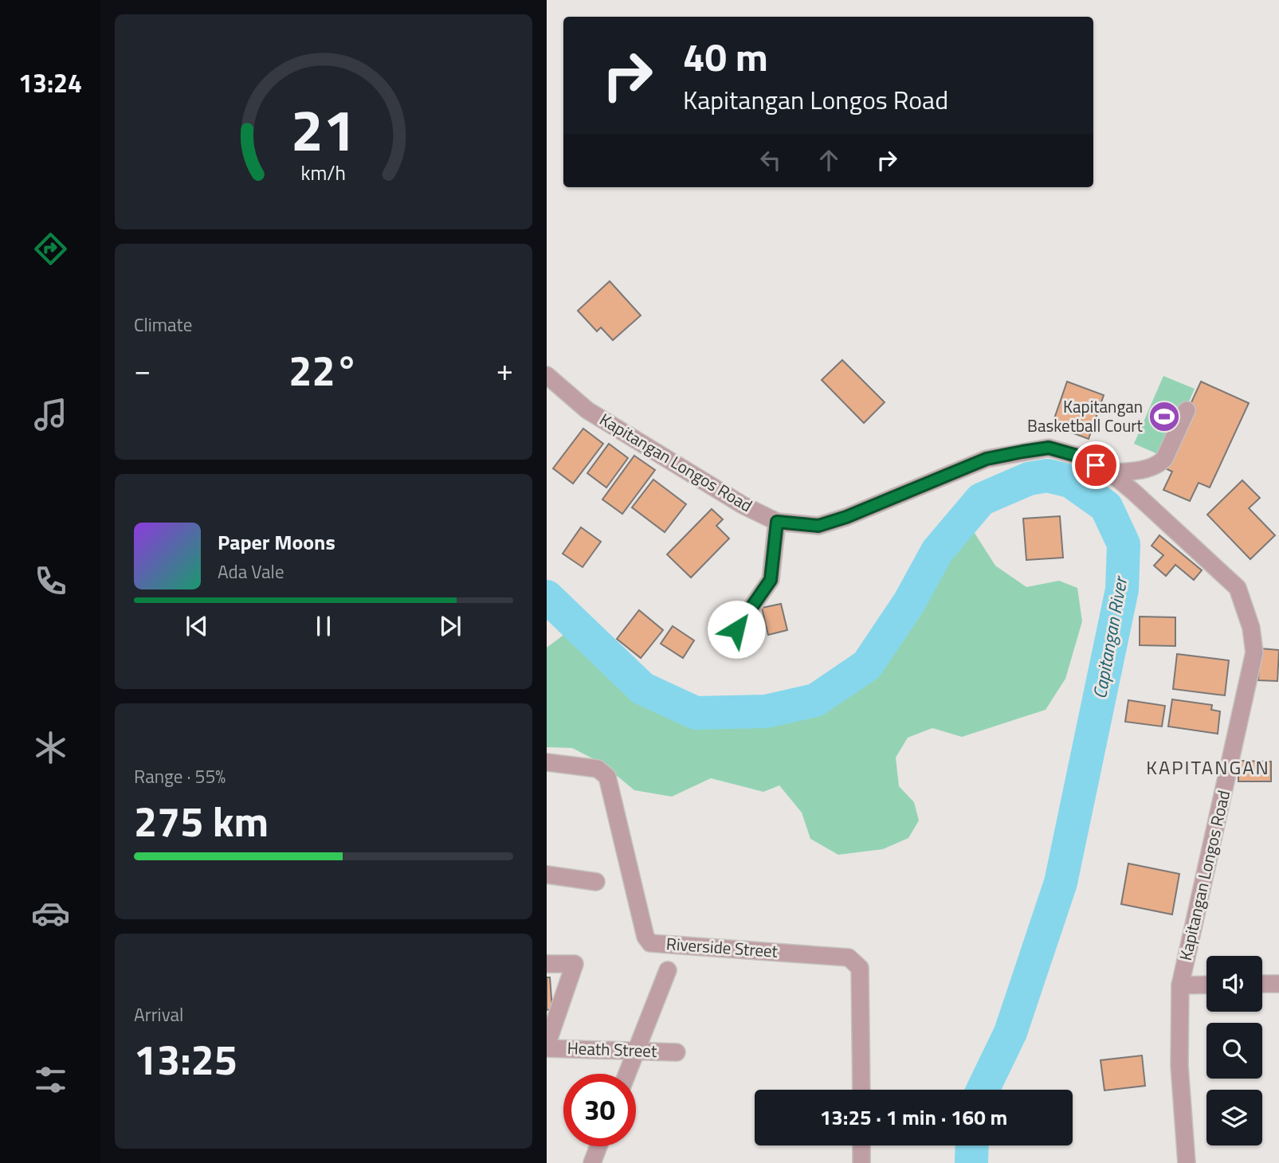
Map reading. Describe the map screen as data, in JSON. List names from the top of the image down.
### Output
{
  "streets": {
    "street": ["Kapitangan Longos Road", "Riverside Street", "Heath Street"]
  },
  "districts": ["KAPITANGAN"],
  "water": ["Capitangan River"],
  "places": {
    "sports": ["Kapitangan Basketball Court"]
  },
  "page": {
    "tabs": "13:24",
    "turn": ["40 m", "Kapitangan Longos Road"],
    "tile": [
      "Climate",
      ["Range · 55%", "275 km"],
      ["Arrival", "13:25"]
    ],
    "heat": ["−", "22°", "+"],
    "song": ["Paper Moons", "Ada Vale"],
    "limit": "30",
    "trip": "13:25 · 1 min · 160 m",
    "gauge": ["21", "km/h"]
  }
}
